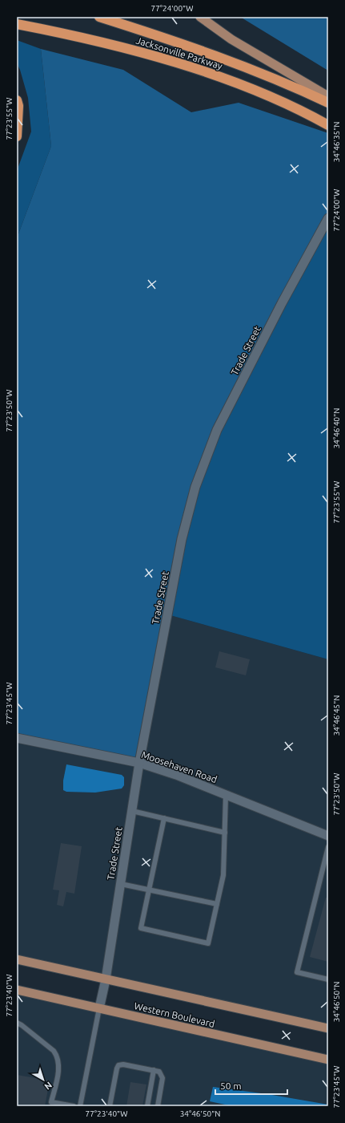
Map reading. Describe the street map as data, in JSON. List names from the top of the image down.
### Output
{
  "streets": {
    "highway": ["Jacksonville Parkway"],
    "main road": ["Western Boulevard"],
    "street": ["Trade Street", "Moosehaven Road"]
  },
  "crossings": [
    ["Trade Street", "Moosehaven Road"],
    ["Trade Street", "Western Boulevard"]
  ],
  "scale_bar": "50 m",
  "north": "bottom right",
  "coordinates": [
    "77°24'00\"W",
    "77°23'55\"W",
    "34°46'35\"N",
    "77°23'50\"W",
    "34°46'40\"N",
    "77°23'45\"W",
    "34°46'45\"N",
    "77°23'40\"W",
    "34°46'50\"N"
  ]
}
